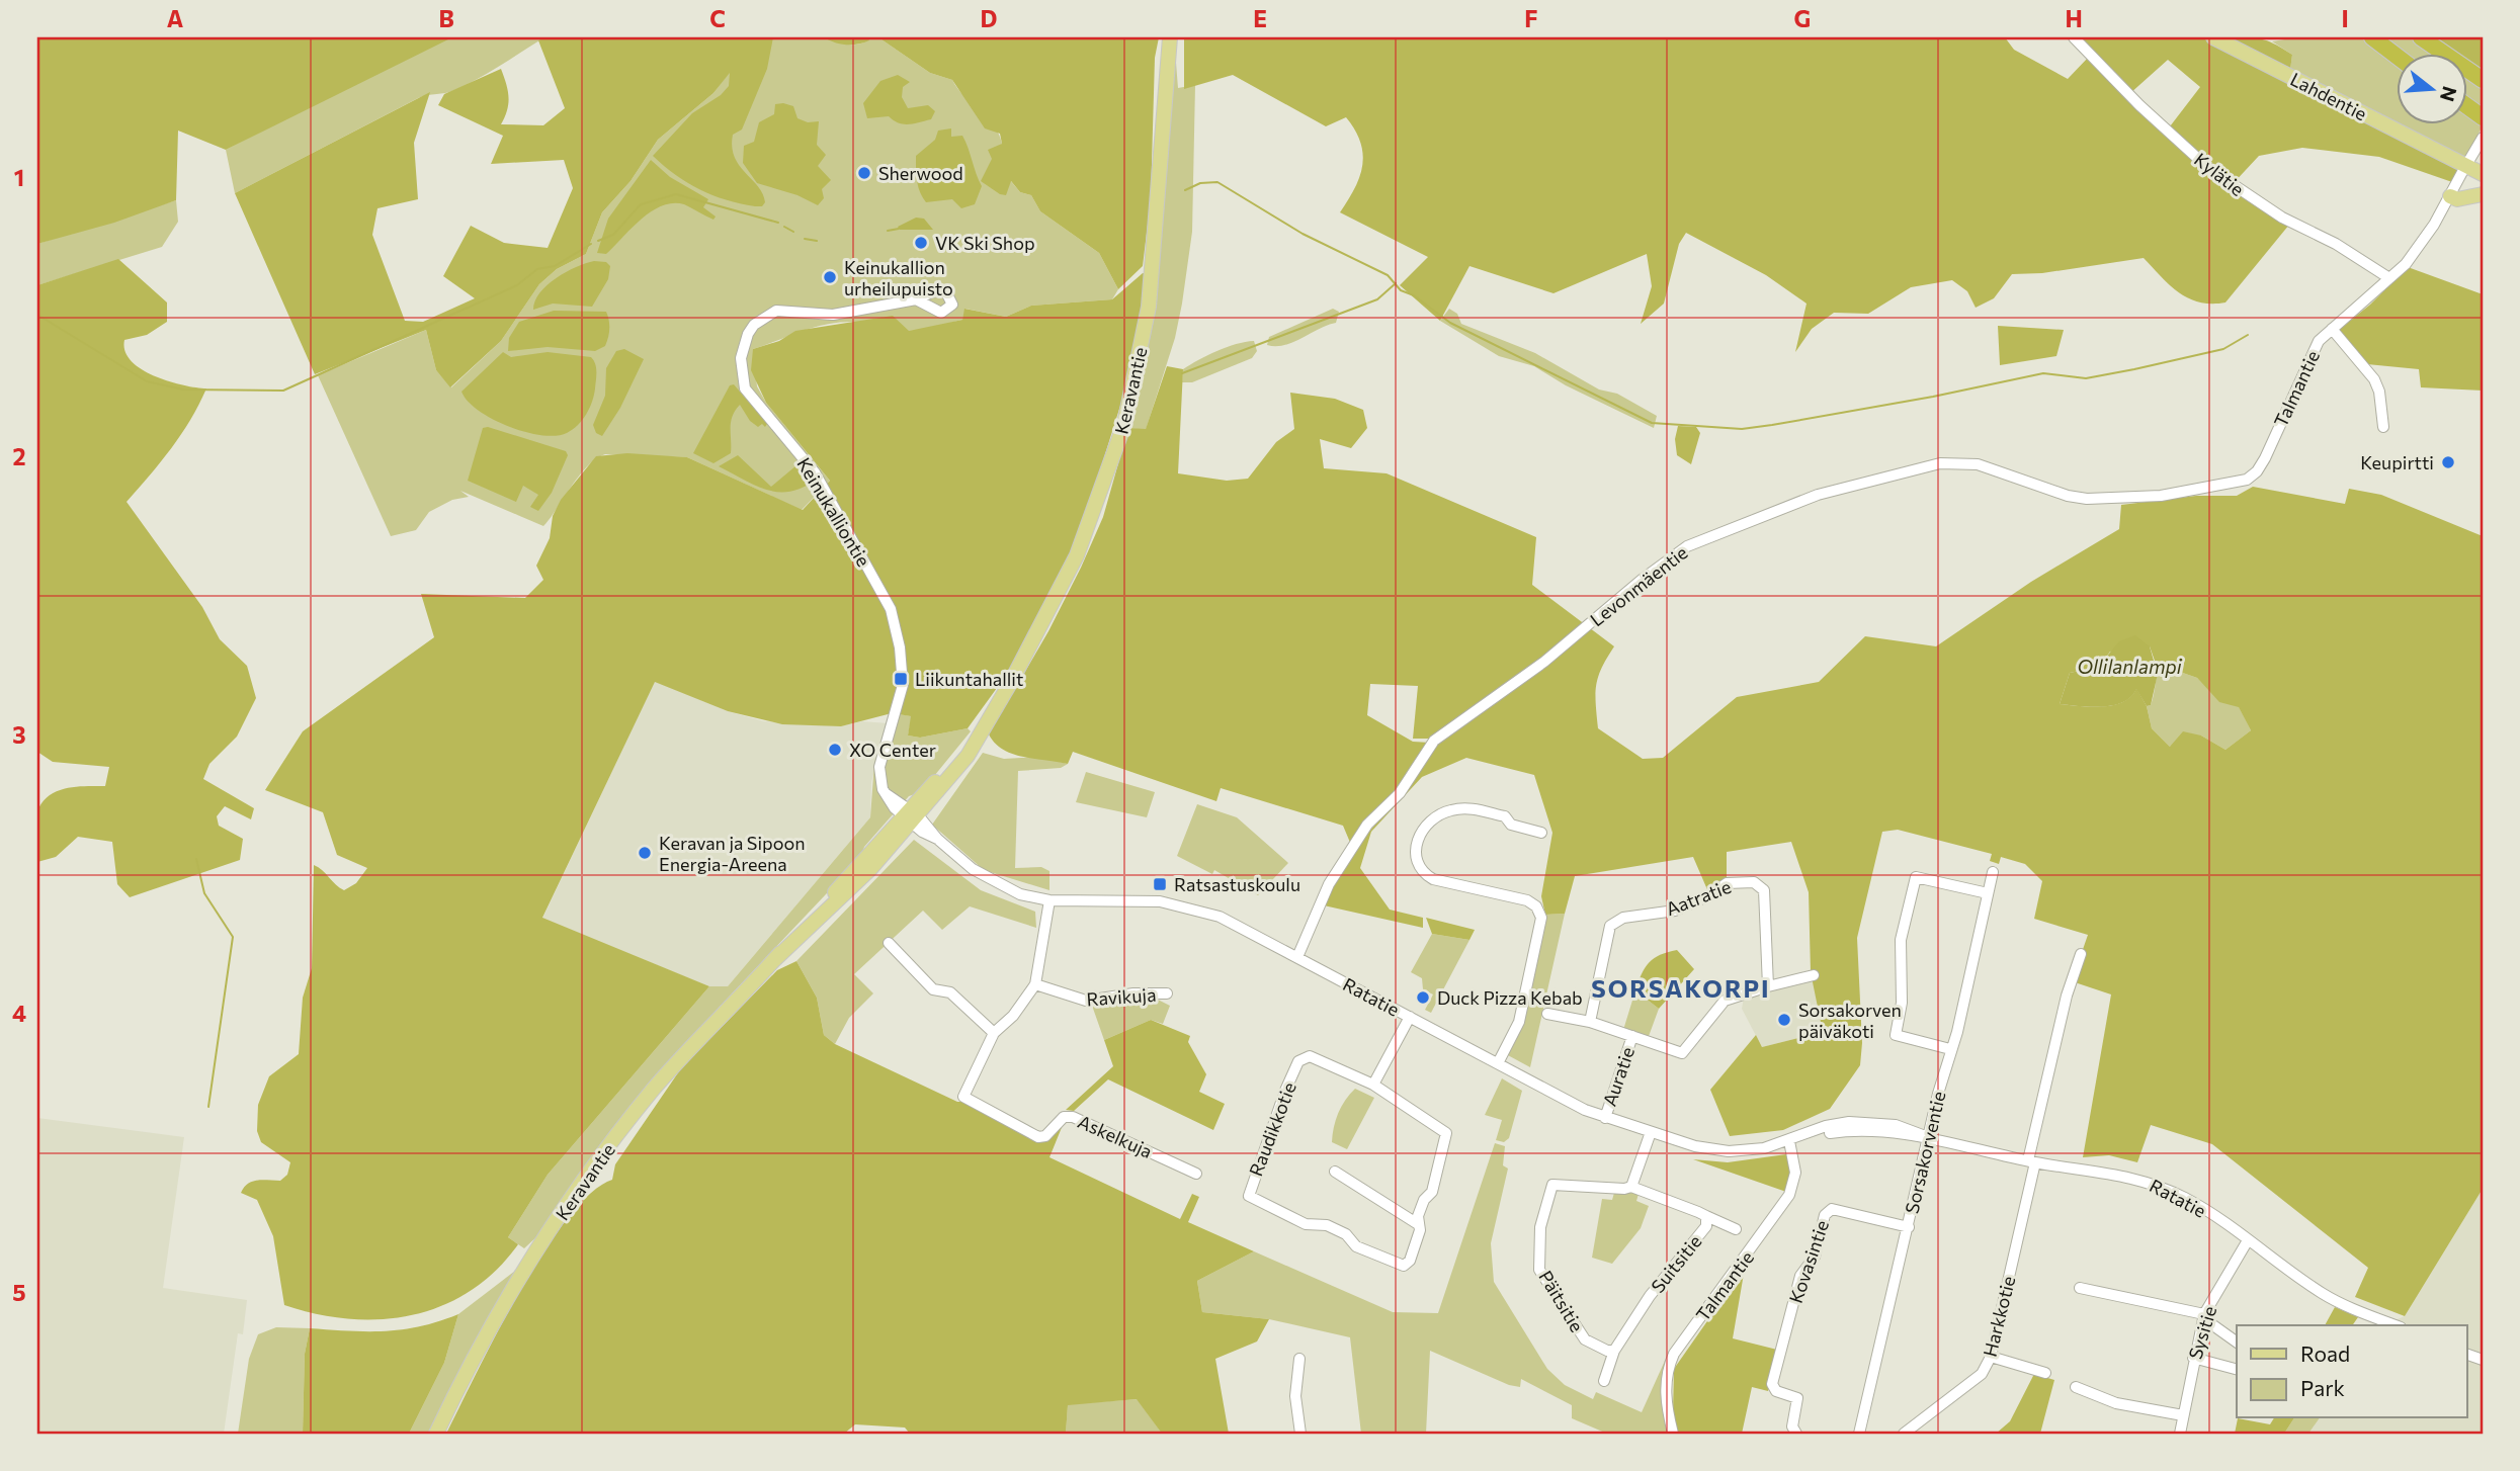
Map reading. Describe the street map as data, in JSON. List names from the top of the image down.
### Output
{
  "streets": {
    "main road": ["Lahdentie", "Keravantie"],
    "street": [
      "Kylätie",
      "Talmantie",
      "Keinukalliontie",
      "Levonmäentie",
      "Aatratie",
      "Ravikuja",
      "Ratatie",
      "Auratie",
      "Raudikkotie",
      "Askelkuja",
      "Sorsakorventie",
      "Kovasintie",
      "Suitsitie",
      "Päitsitie",
      "Harkkotie",
      "Sysitie"
    ]
  },
  "crossings": [
    ["Kylätie", "Talmantie"],
    ["Talmantie", "Levonmäentie"],
    ["Talmantie", "Ratatie"],
    ["Keravantie", "Keinukalliontie"],
    ["Keravantie", "Ratatie"],
    ["Keinukalliontie", "Ratatie"],
    ["Levonmäentie", "Ratatie"],
    ["Ratatie", "Auratie"],
    ["Ratatie", "Sorsakorventie"],
    ["Ratatie", "Harkkotie"],
    ["Ratatie", "Sysitie"],
    ["Sorsakorventie", "Kovasintie"],
    ["Suitsitie", "Päitsitie"]
  ],
  "districts": ["SORSAKORPI"],
  "water": ["Ollilanlampi"],
  "places": {
    "other": [
      "Sherwood",
      "VK Ski Shop",
      "Keinukallion urheilupuisto",
      "Keupirtti",
      "XO Center",
      "Keravan ja Sipoon Energia-Areena",
      "Duck Pizza Kebab",
      "Sorsakorven päiväkoti"
    ],
    "transit": ["Liikuntahallit", "Ratsastuskoulu"]
  },
  "legend": ["Road", "Park"],
  "north": "right",
  "grid": {
    "columns": [
      "A",
      "B",
      "C",
      "D",
      "E",
      "F",
      "G",
      "H",
      "I"
    ],
    "rows": [
      "1",
      "2",
      "3",
      "4",
      "5"
    ]
  }
}
